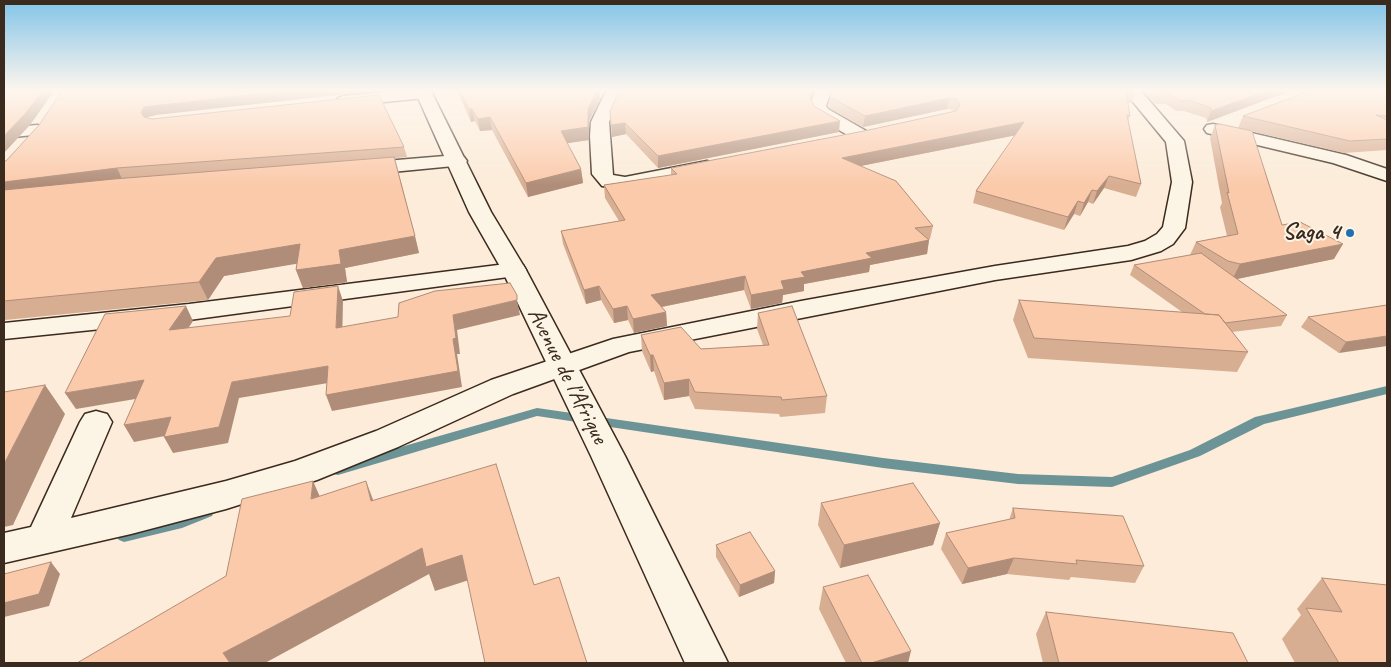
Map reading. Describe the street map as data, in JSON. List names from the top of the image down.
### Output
{
  "streets": {
    "street": ["Avenue de l'Afrique"]
  },
  "places": ["Saga 4"]
}
